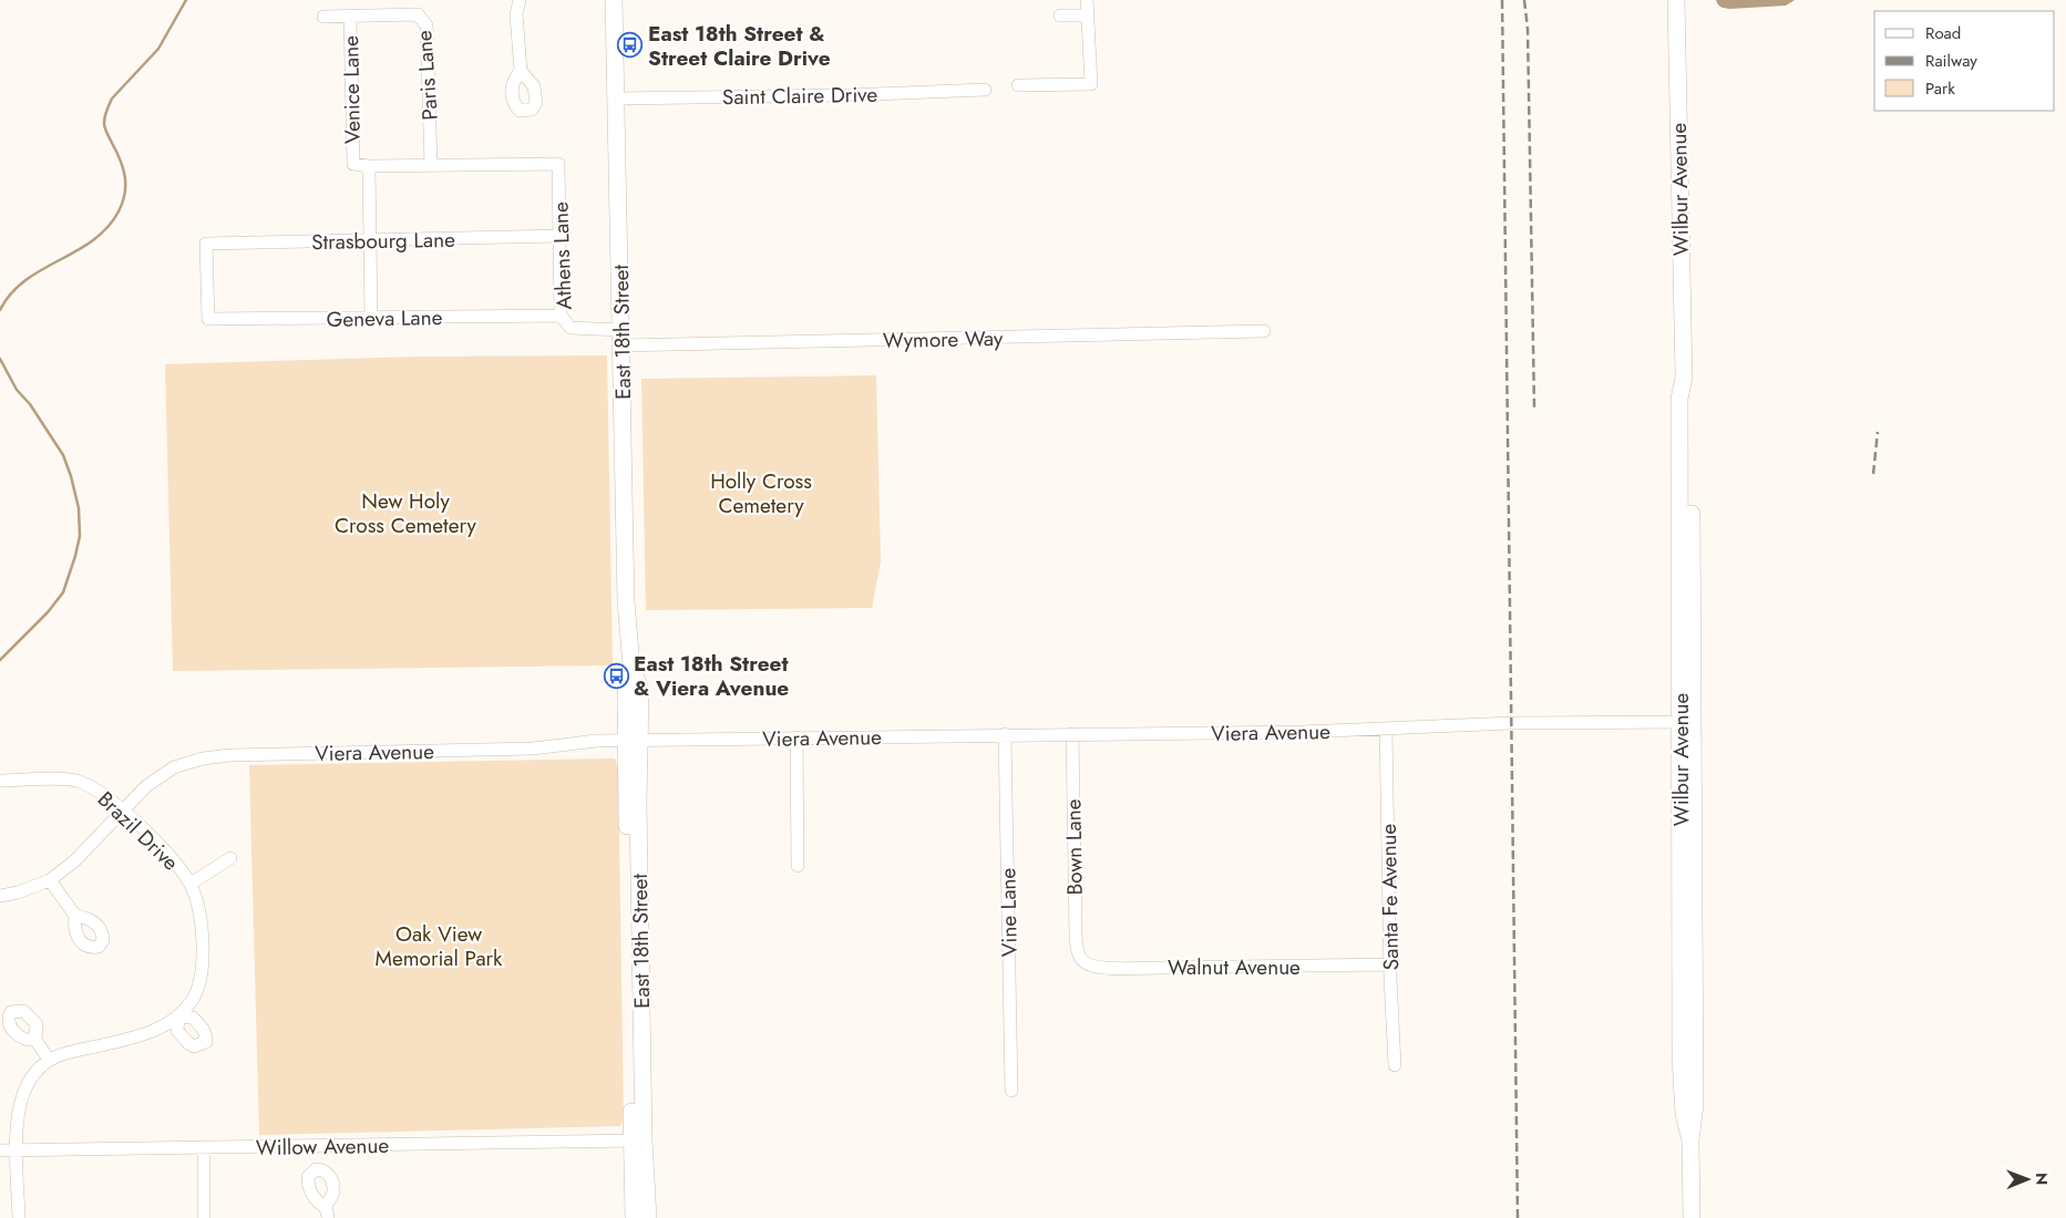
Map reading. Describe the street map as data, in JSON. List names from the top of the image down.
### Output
{
  "streets": {
    "main road": ["Wilbur Avenue", "East 18th Street"],
    "street": [
      "Paris Lane",
      "Venice Lane",
      "Saint Claire Drive",
      "Strasbourg Lane",
      "Athens Lane",
      "Geneva Lane",
      "Wymore Way",
      "Viera Avenue",
      "Brazil Drive",
      "Bown Lane",
      "Santa Fe Avenue",
      "Vine Lane",
      "Walnut Avenue",
      "Willow Avenue"
    ]
  },
  "crossings": [
    ["Paris Lane", "Venice Lane"],
    ["Paris Lane", "Athens Lane"],
    ["Venice Lane", "Strasbourg Lane"],
    ["Venice Lane", "Geneva Lane"],
    ["Saint Claire Drive", "East 18th Street"],
    ["Wilbur Avenue", "Viera Avenue"],
    ["Strasbourg Lane", "Athens Lane"],
    ["Strasbourg Lane", "Geneva Lane"],
    ["Athens Lane", "Geneva Lane"],
    ["Athens Lane", "East 18th Street"],
    ["Athens Lane", "Wymore Way"],
    ["East 18th Street", "Wymore Way"],
    ["East 18th Street", "Viera Avenue"],
    ["East 18th Street", "Willow Avenue"],
    ["Viera Avenue", "Brazil Drive"],
    ["Viera Avenue", "Bown Lane"],
    ["Viera Avenue", "Santa Fe Avenue"],
    ["Viera Avenue", "Vine Lane"],
    ["Brazil Drive", "Willow Avenue"],
    ["Bown Lane", "Walnut Avenue"],
    ["Santa Fe Avenue", "Walnut Avenue"]
  ],
  "parks": ["Holly Cross Cemetery", "New Holy Cross Cemetery", "Oak View Memorial Park"],
  "places": {
    "bus stop": ["East 18th Street & Street Claire Drive", "East 18th Street & Viera Avenue"]
  },
  "legend": ["Road", "Railway", "Park"],
  "north": "right"
}
